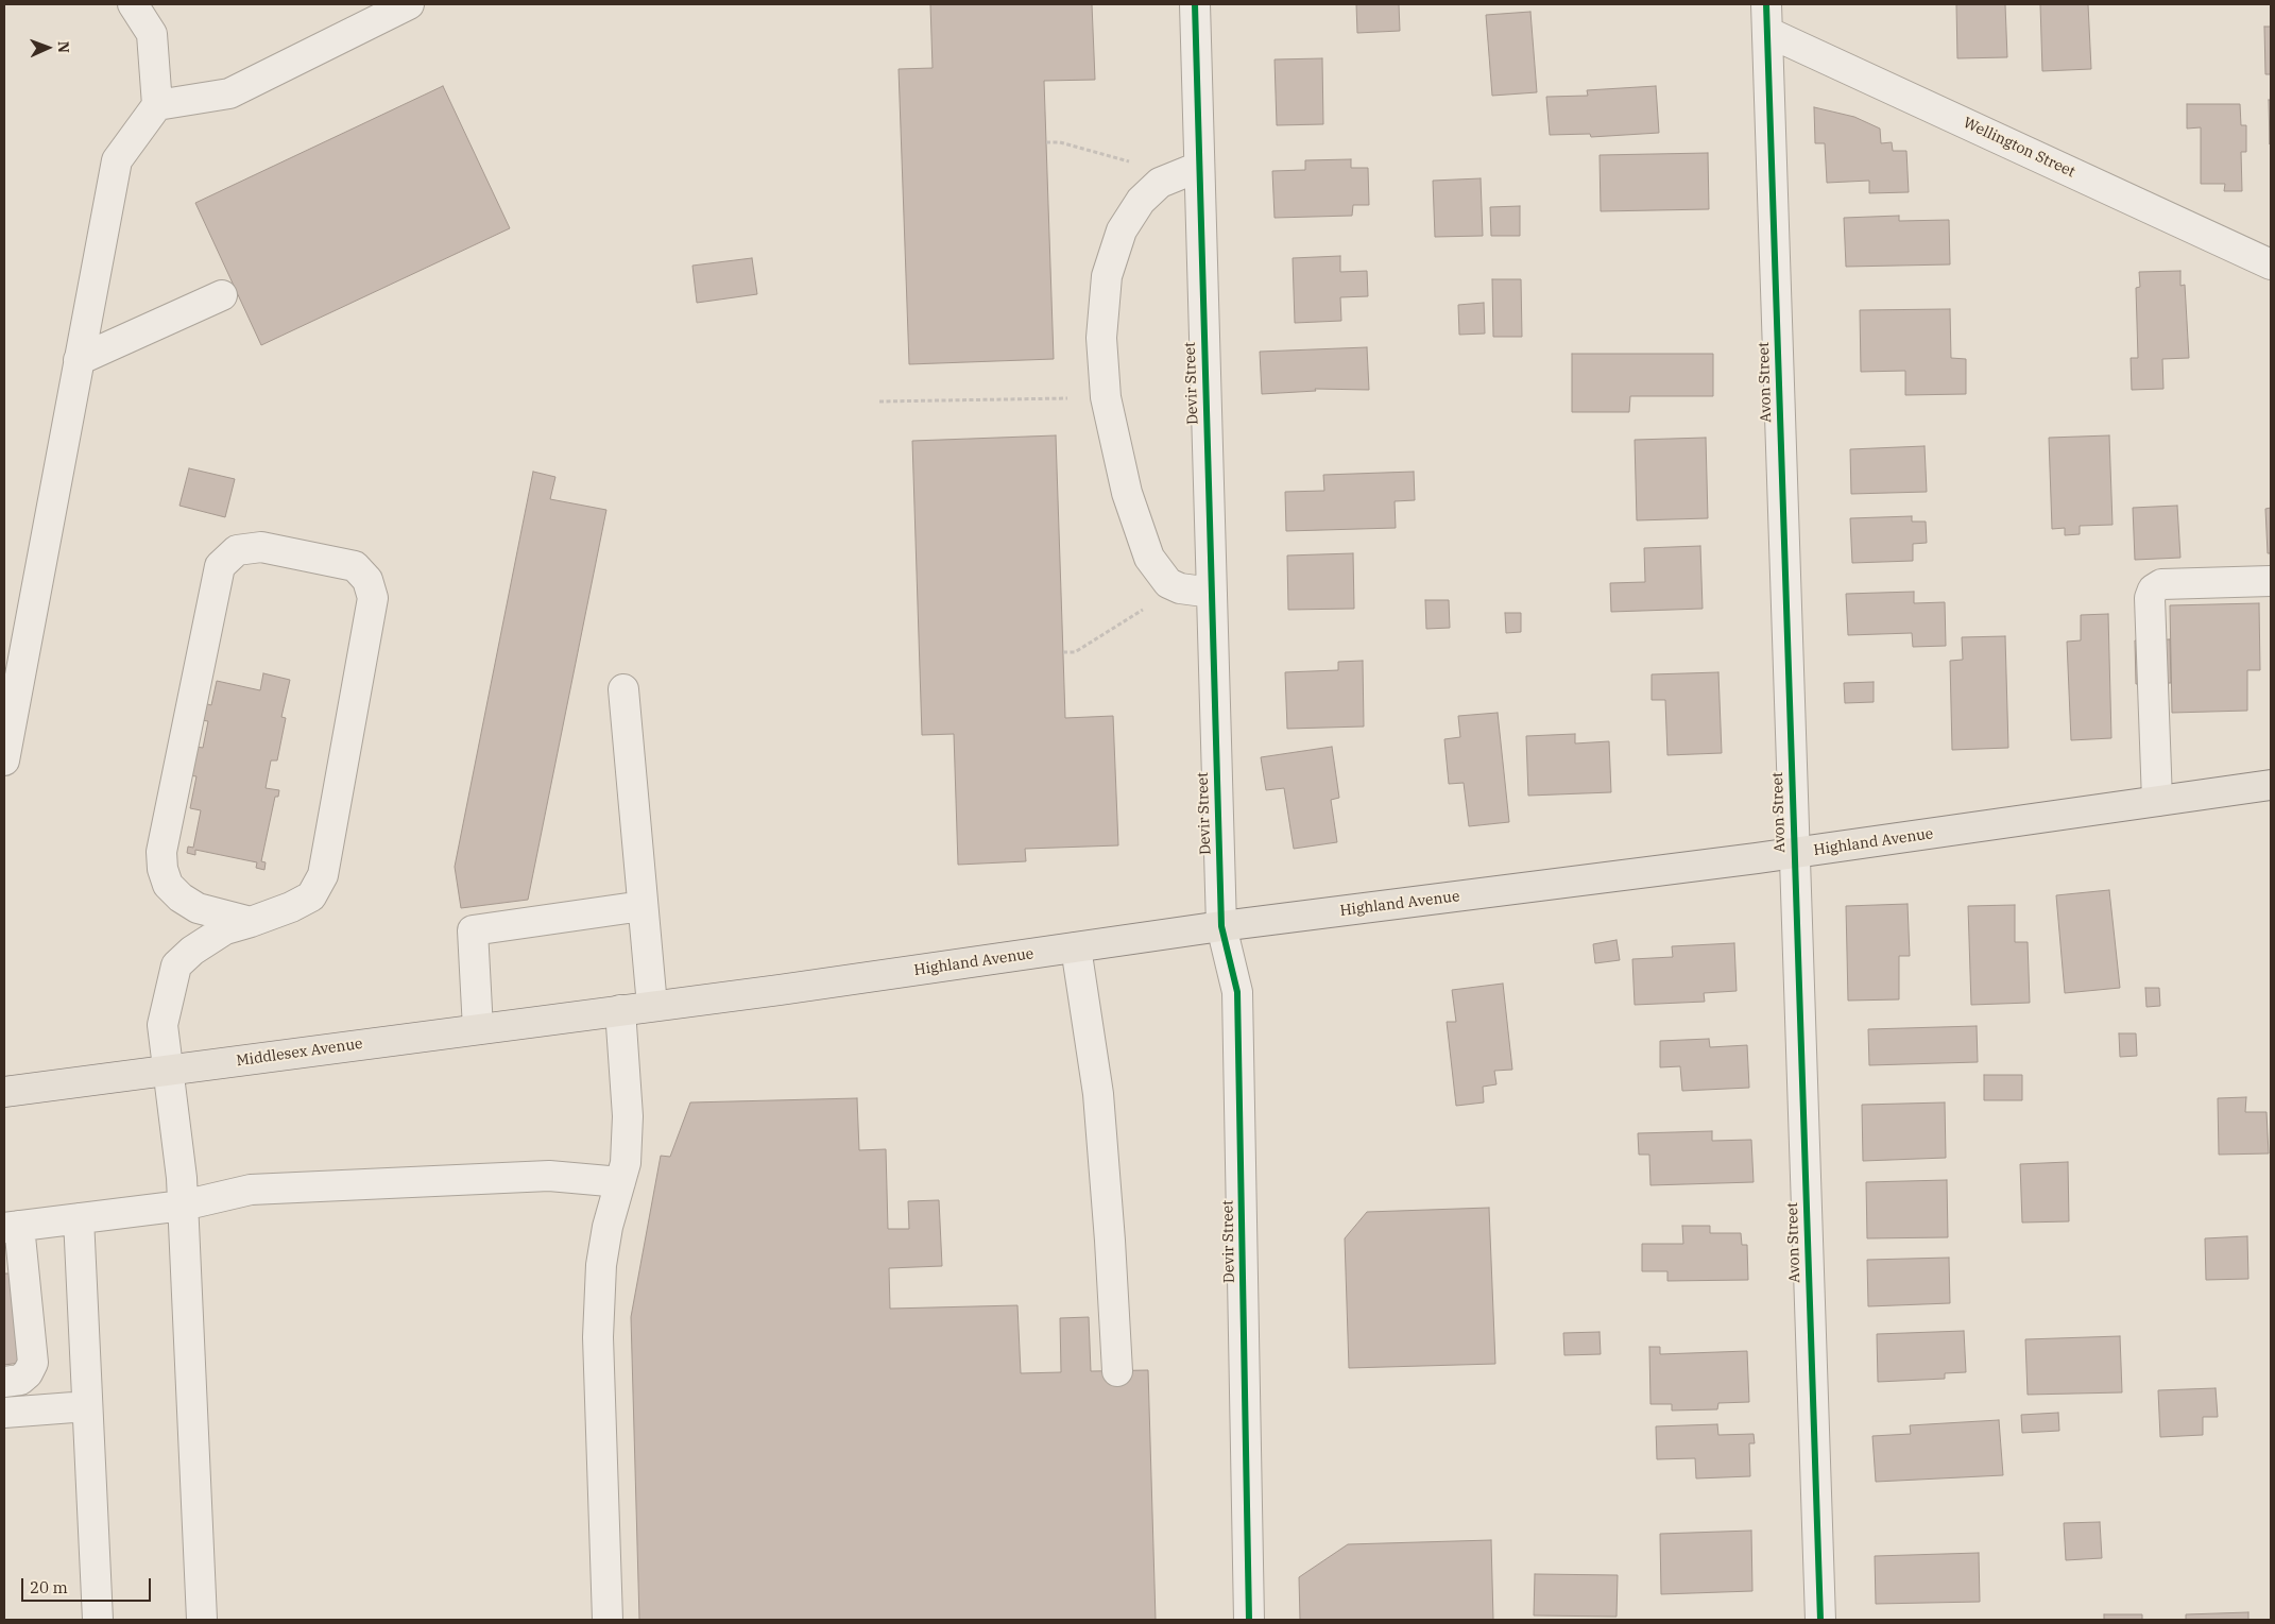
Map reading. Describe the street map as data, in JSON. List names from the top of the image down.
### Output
{
  "streets": {
    "main road": ["Highland Avenue", "Middlesex Avenue"],
    "street": ["Wellington Street", "Avon Street", "Devir Street"]
  },
  "crossings": [
    ["Wellington Street", "Avon Street"],
    ["Avon Street", "Highland Avenue"],
    ["Devir Street", "Highland Avenue"],
    ["Highland Avenue", "Middlesex Avenue"]
  ],
  "scale_bar": "20 m",
  "north": "right"
}
